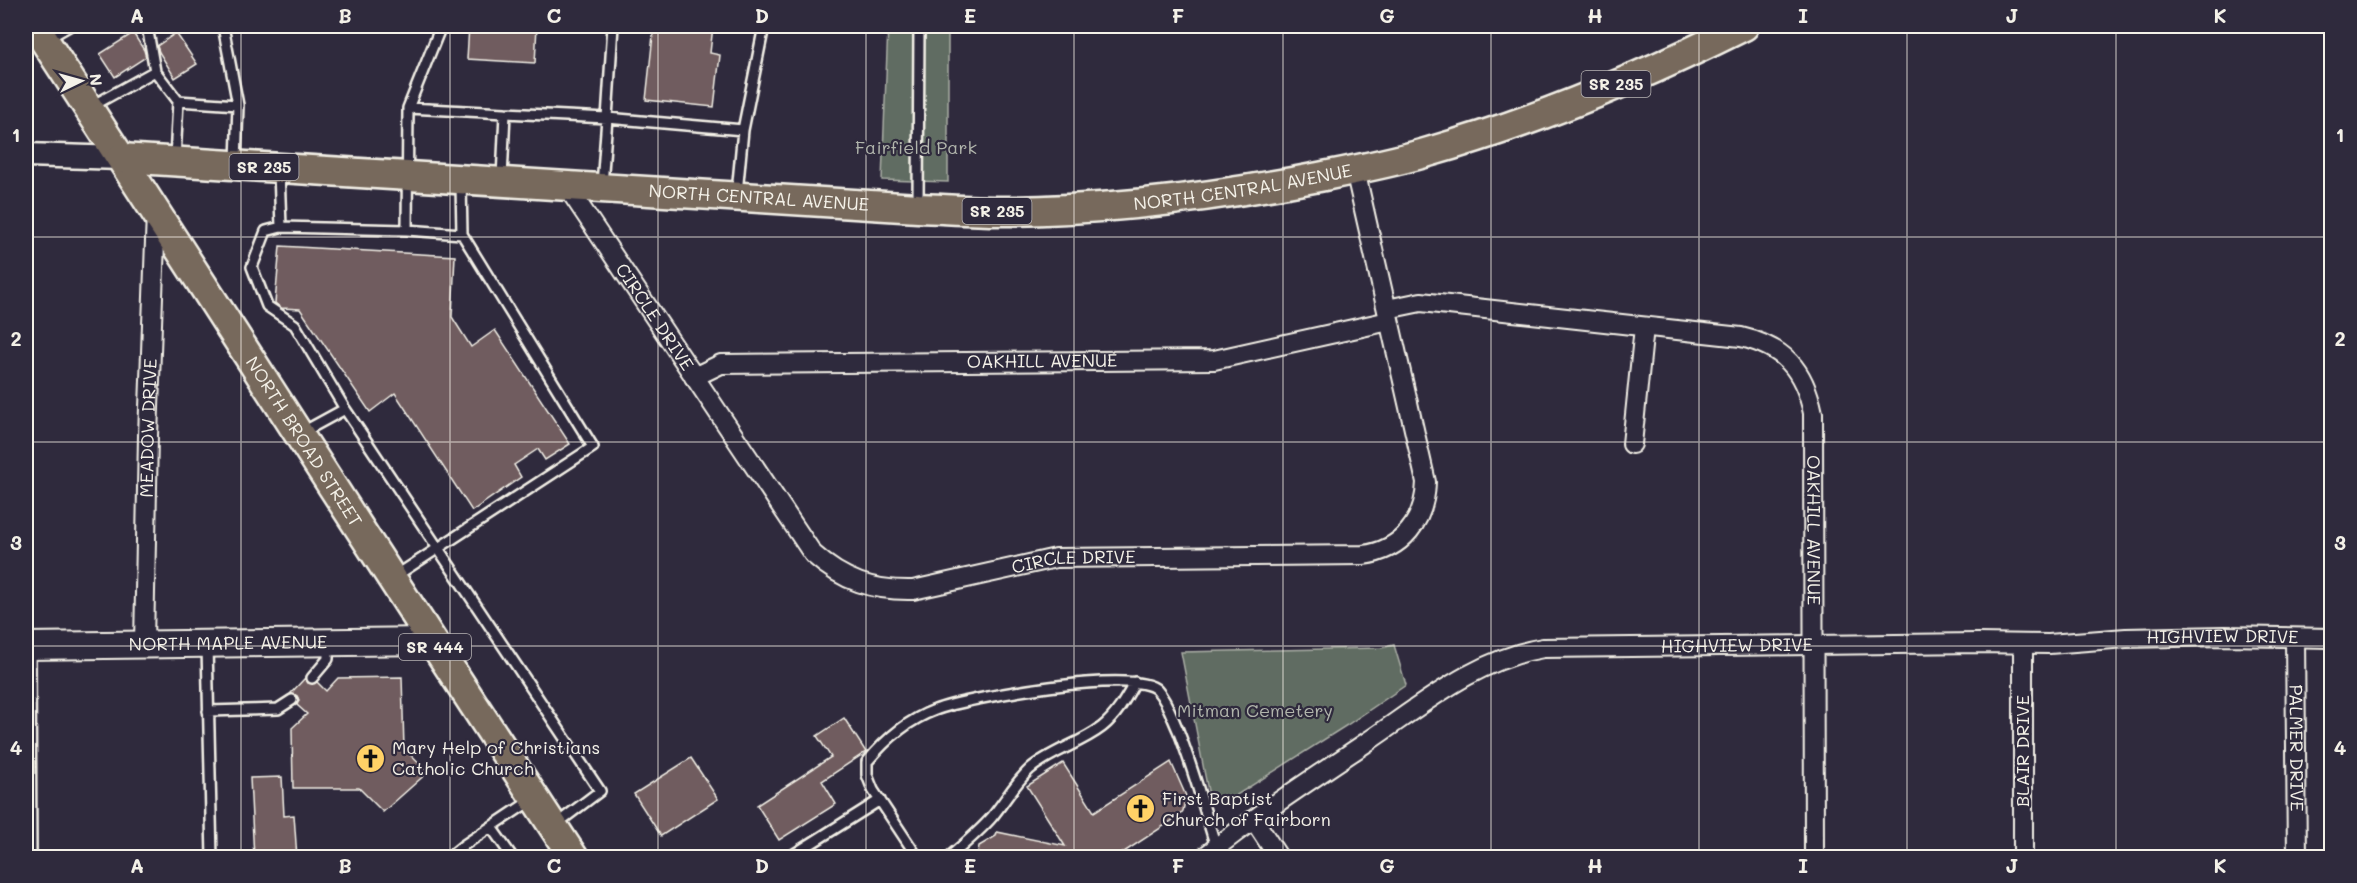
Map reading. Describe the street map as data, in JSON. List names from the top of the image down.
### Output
{
  "streets": {
    "main road": [
      "SR 235",
      "NORTH CENTRAL AVENUE",
      "NORTH BROAD STREET",
      "NORTH MAPLE AVENUE",
      "SR 444"
    ],
    "street": [
      "CIRCLE DRIVE",
      "OAKHILL AVENUE",
      "MEADOW DRIVE",
      "HIGHVIEW DRIVE",
      "PALMER DRIVE",
      "BLAIR DRIVE"
    ]
  },
  "crossings": [
    ["NORTH CENTRAL AVENUE", "CIRCLE DRIVE"],
    ["NORTH CENTRAL AVENUE", "NORTH BROAD STREET"],
    ["CIRCLE DRIVE", "OAKHILL AVENUE"],
    ["OAKHILL AVENUE", "HIGHVIEW DRIVE"],
    ["MEADOW DRIVE", "NORTH BROAD STREET"],
    ["MEADOW DRIVE", "NORTH MAPLE AVENUE"],
    ["NORTH BROAD STREET", "NORTH MAPLE AVENUE"],
    ["HIGHVIEW DRIVE", "PALMER DRIVE"],
    ["HIGHVIEW DRIVE", "BLAIR DRIVE"]
  ],
  "parks": ["Fairfield Park", "Mitman Cemetery"],
  "places": {
    "church": ["Mary Help of Christians Catholic Church", "First Baptist Church of Fairborn"]
  },
  "north": "right",
  "grid": {
    "columns": [
      "A",
      "B",
      "C",
      "D",
      "E",
      "F",
      "G",
      "H",
      "I",
      "J",
      "K"
    ],
    "rows": [
      "1",
      "2",
      "3",
      "4"
    ]
  }
}
